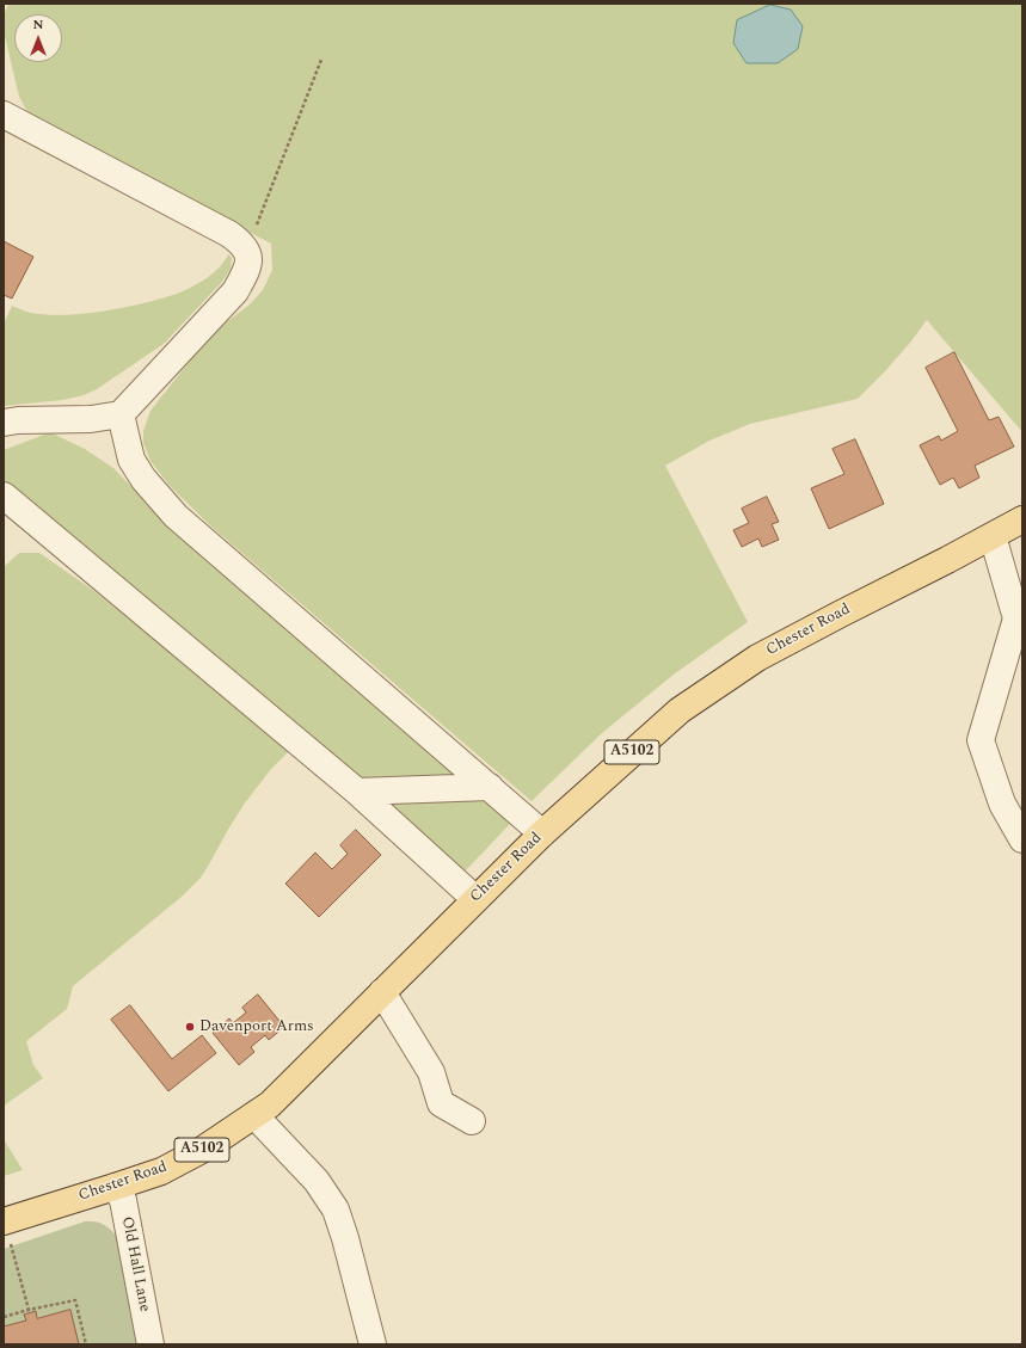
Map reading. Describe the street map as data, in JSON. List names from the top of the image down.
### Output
{
  "streets": {
    "main road": ["Chester Road", "A5102"],
    "street": ["Old Hall Lane"]
  },
  "crossings": [
    ["Chester Road", "Old Hall Lane"]
  ],
  "places": ["Davenport Arms"],
  "north": "top"
}
